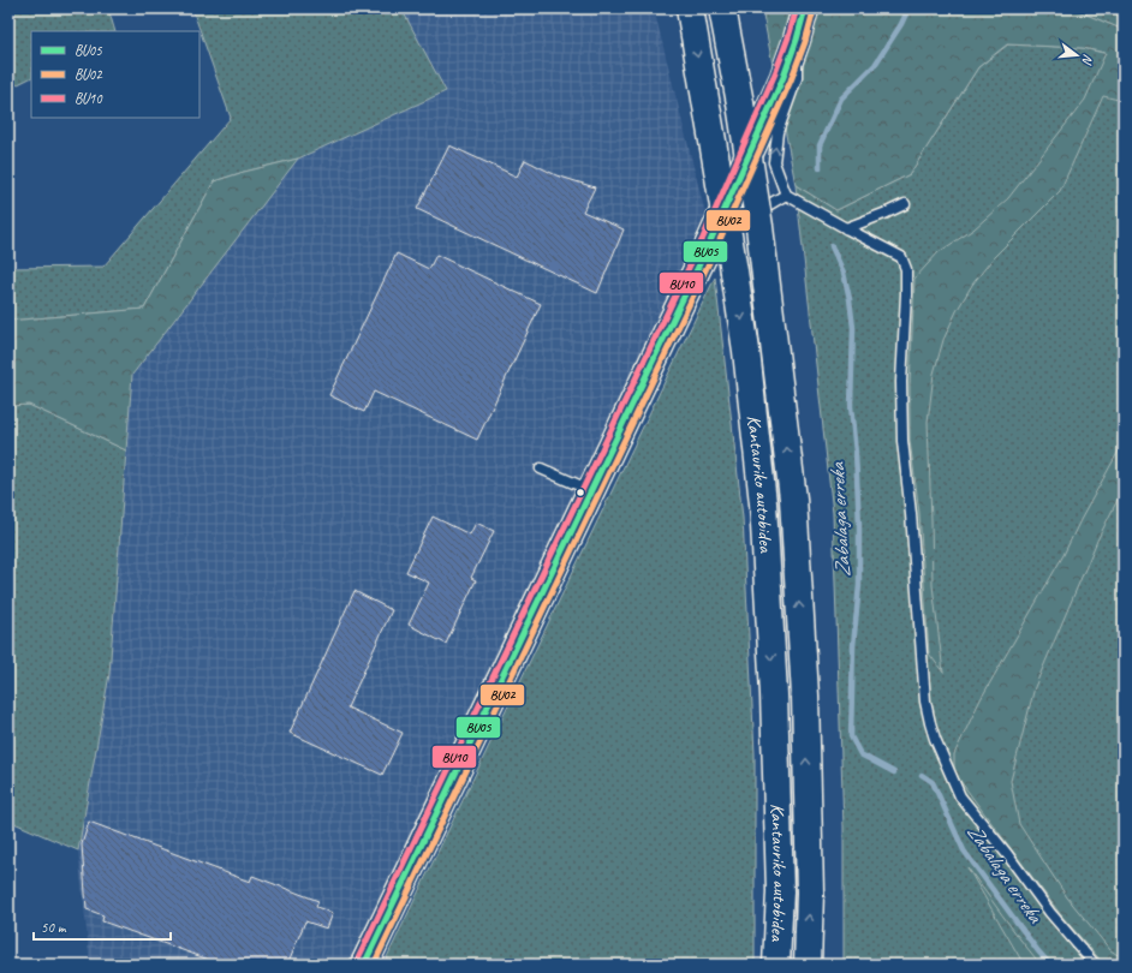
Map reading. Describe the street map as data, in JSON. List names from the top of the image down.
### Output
{
  "streets": {
    "main road": ["Kantauriko autobidea"]
  },
  "water": ["Zabalaga erreka"],
  "lines": ["transit line BU05", "transit line BU10", "transit line BU02"],
  "legend": ["BU05", "BU02", "BU10"],
  "scale_bar": "50 m",
  "north": "right"
}
